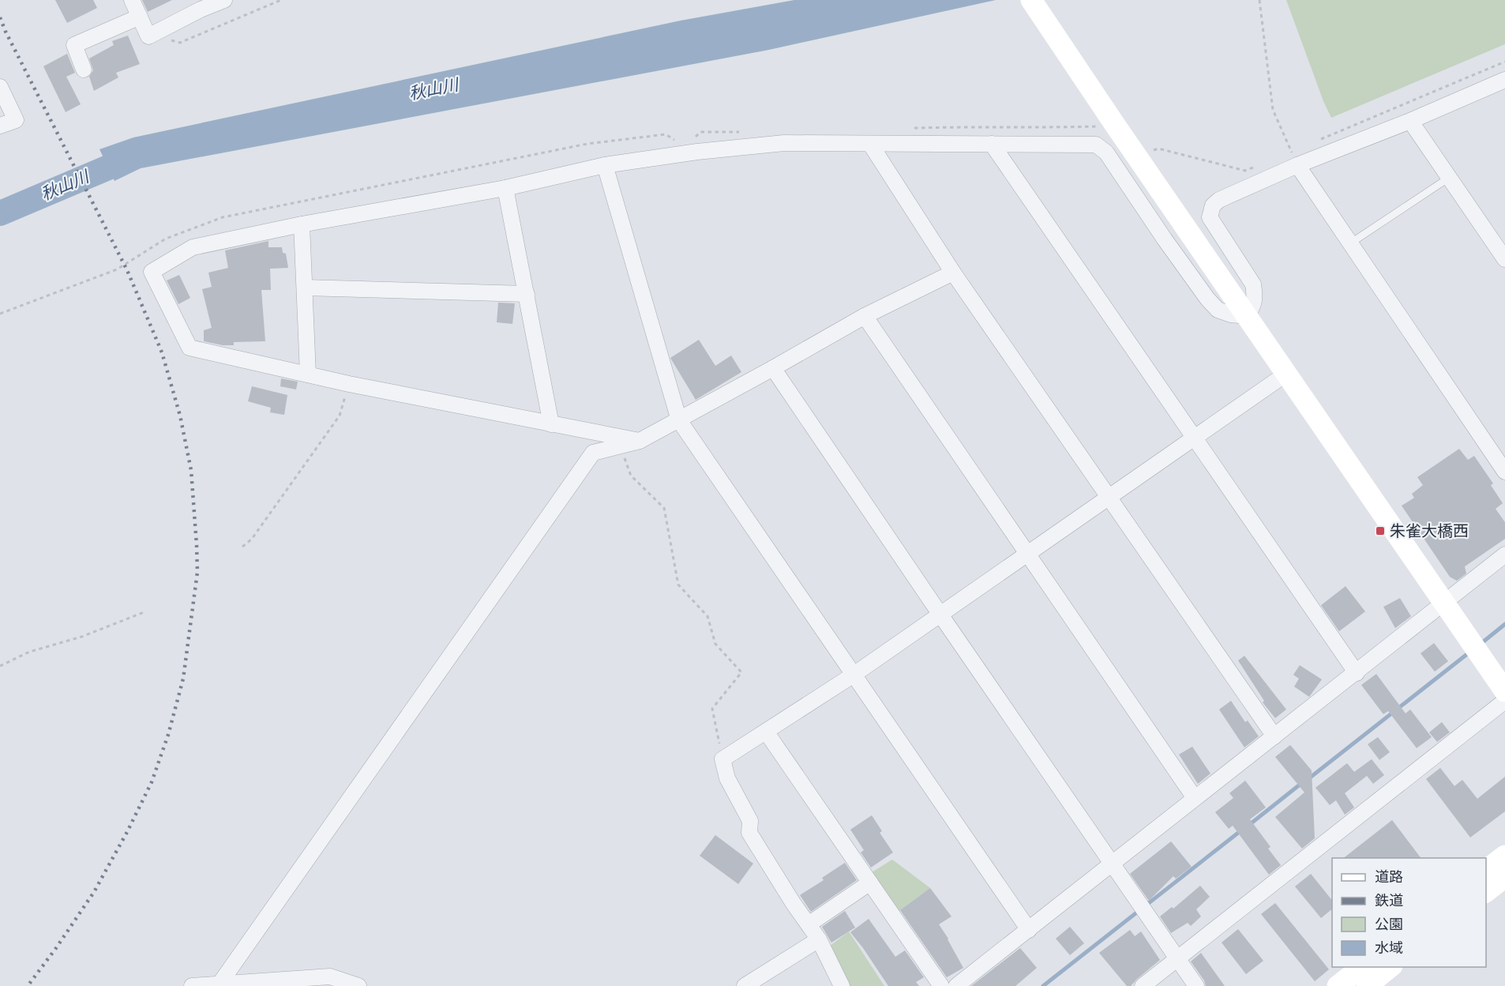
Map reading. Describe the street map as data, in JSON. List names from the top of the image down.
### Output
{
  "water": ["秋山川"],
  "places": {
    "transit": ["朱雀大橋西"]
  },
  "legend": [
    "道路",
    "鉄道",
    "公園",
    "水域"
  ]
}
